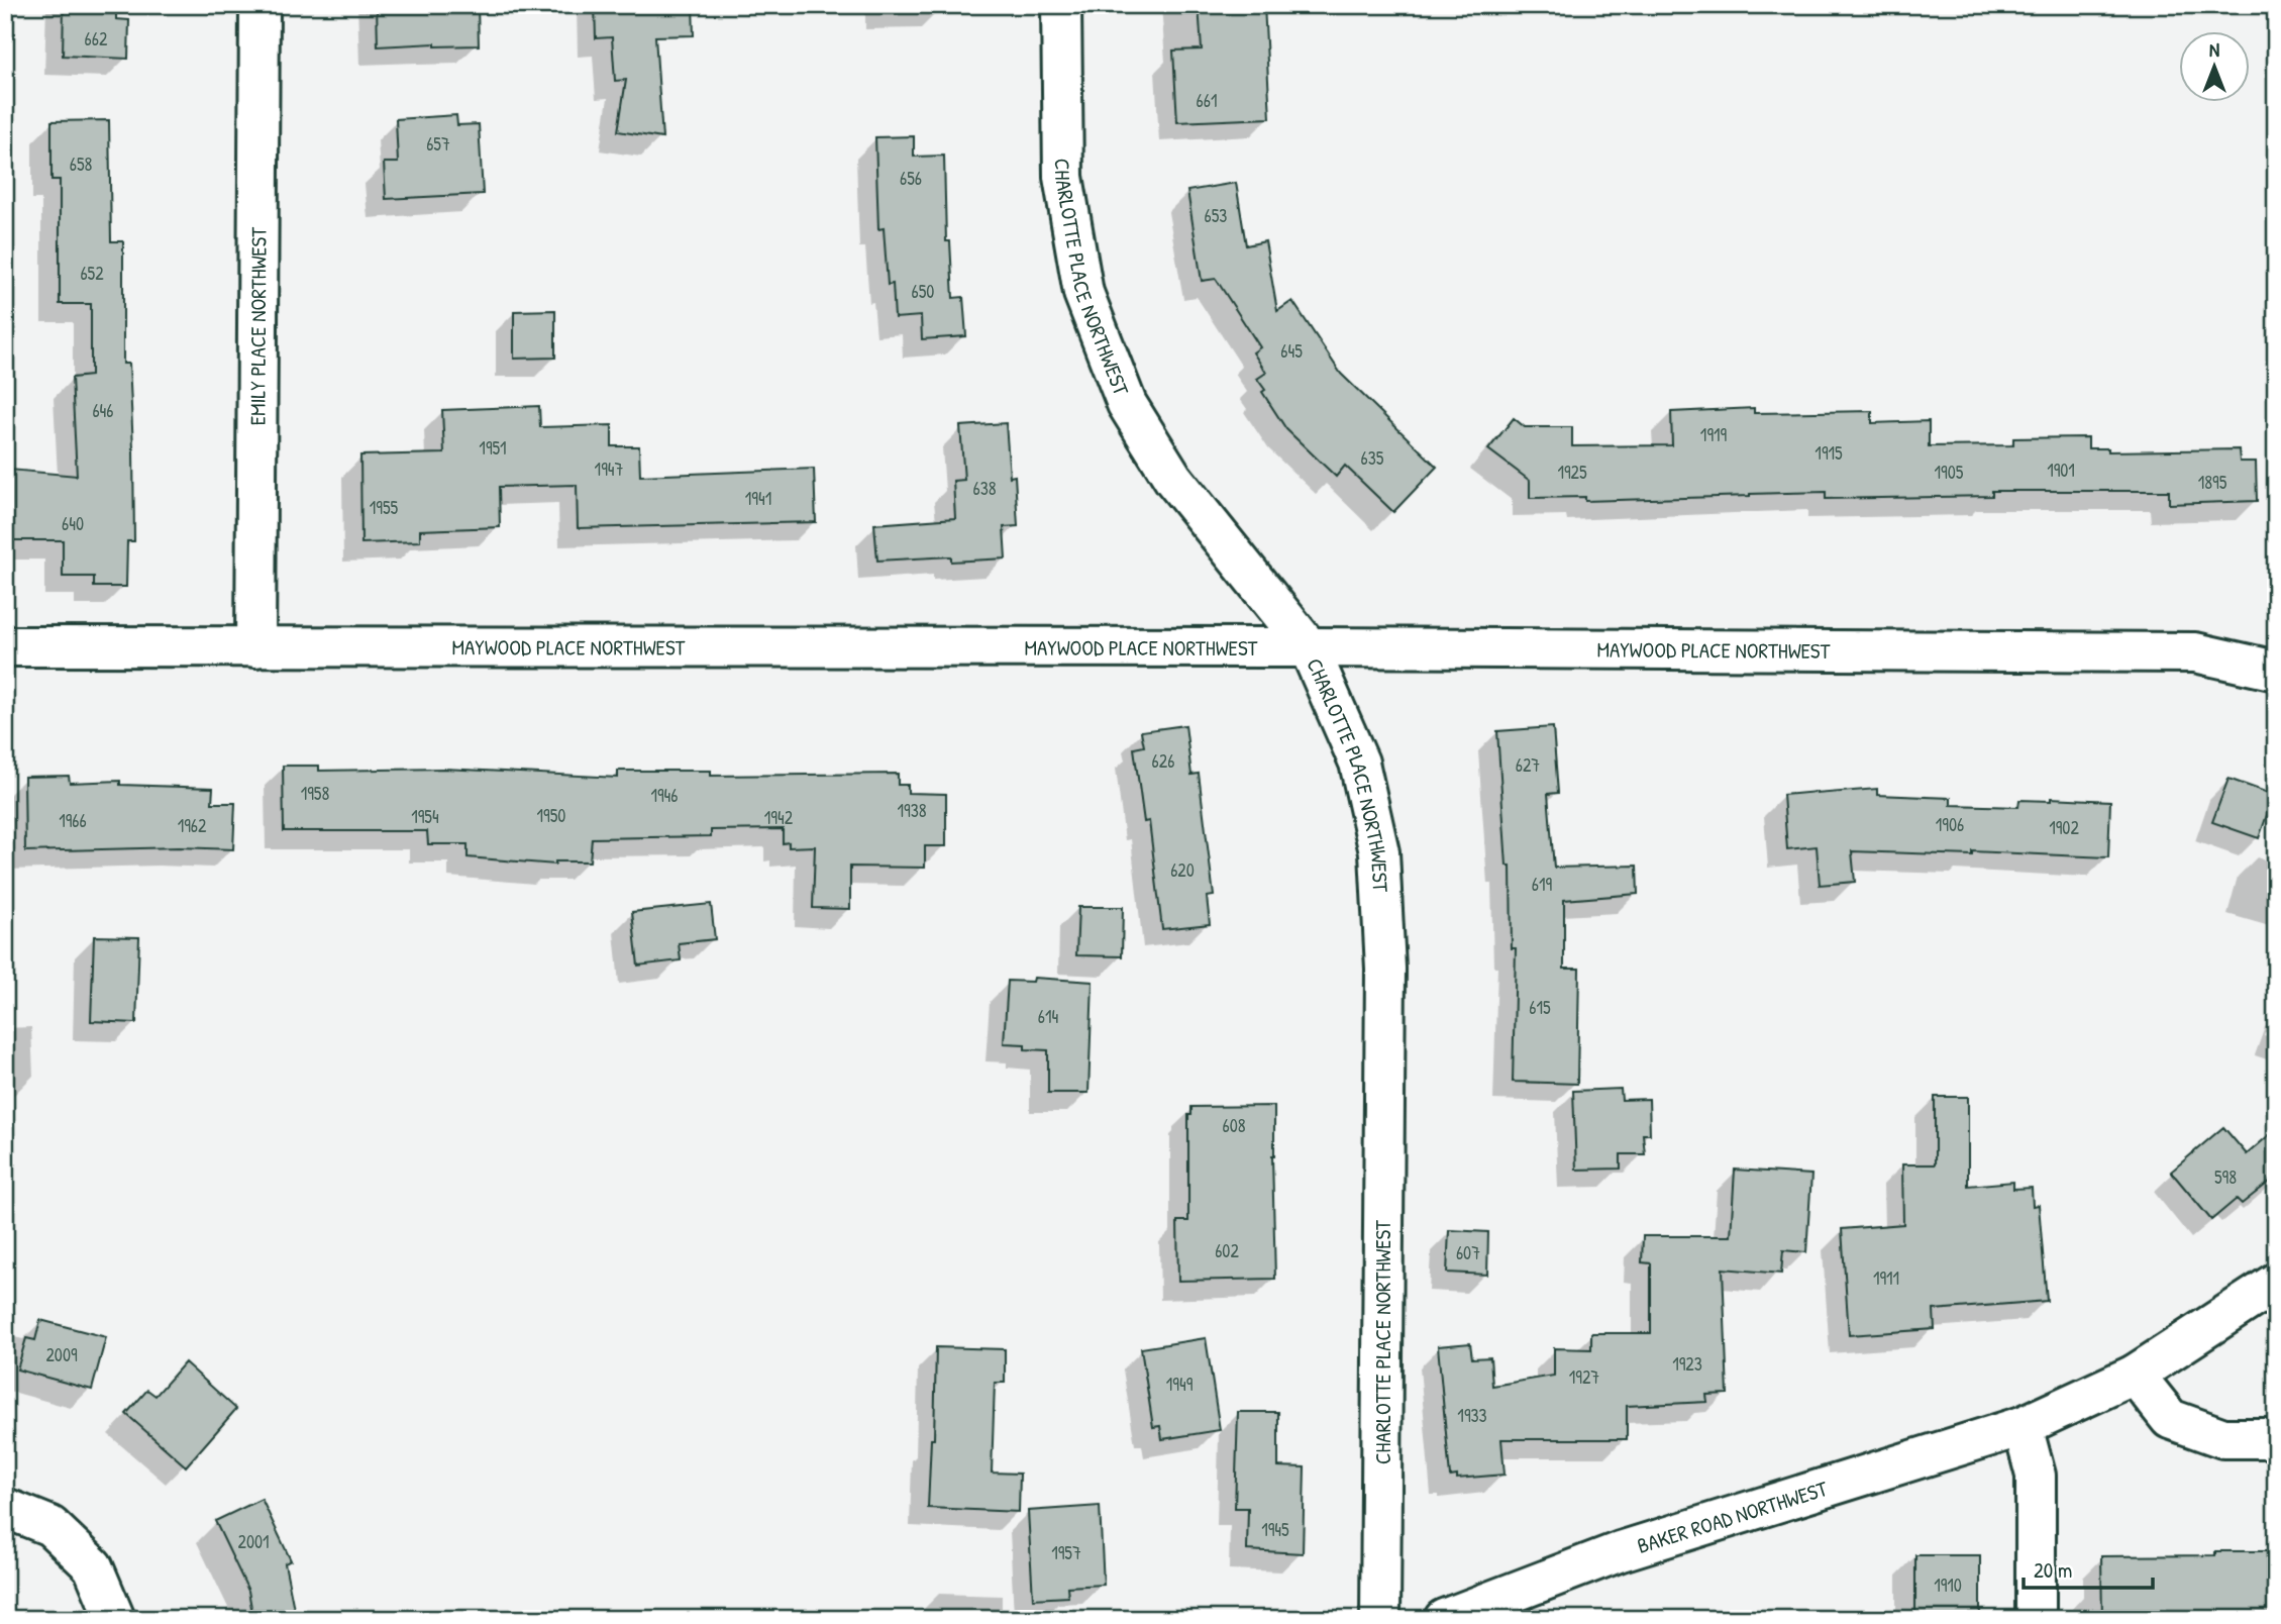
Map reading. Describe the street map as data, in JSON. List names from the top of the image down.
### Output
{
  "streets": {
    "street": [
      "CHARLOTTE PLACE NORTHWEST",
      "EMILY PLACE NORTHWEST",
      "MAYWOOD PLACE NORTHWEST",
      "BAKER ROAD NORTHWEST"
    ]
  },
  "crossings": [
    ["CHARLOTTE PLACE NORTHWEST", "MAYWOOD PLACE NORTHWEST"],
    ["EMILY PLACE NORTHWEST", "MAYWOOD PLACE NORTHWEST"]
  ],
  "house_numbers": [
    "662",
    "661",
    "657",
    "658",
    "656",
    "653",
    "652",
    "650",
    "645",
    "646",
    "1919",
    "1951",
    "1915",
    "635",
    "1947",
    "1901",
    "1925",
    "1905",
    "1895",
    "638",
    "1941",
    "1955",
    "640",
    "626",
    "627",
    "1958",
    "1946",
    "1938",
    "1950",
    "1954",
    "1942",
    "1966",
    "1906",
    "1962",
    "1902",
    "620",
    "619",
    "615",
    "614",
    "608",
    "598",
    "602",
    "607",
    "1911",
    "2009",
    "1923",
    "1927",
    "1949",
    "1933",
    "1945",
    "2001",
    "1957",
    "1910"
  ],
  "scale_bar": "20 m",
  "north": "top"
}
